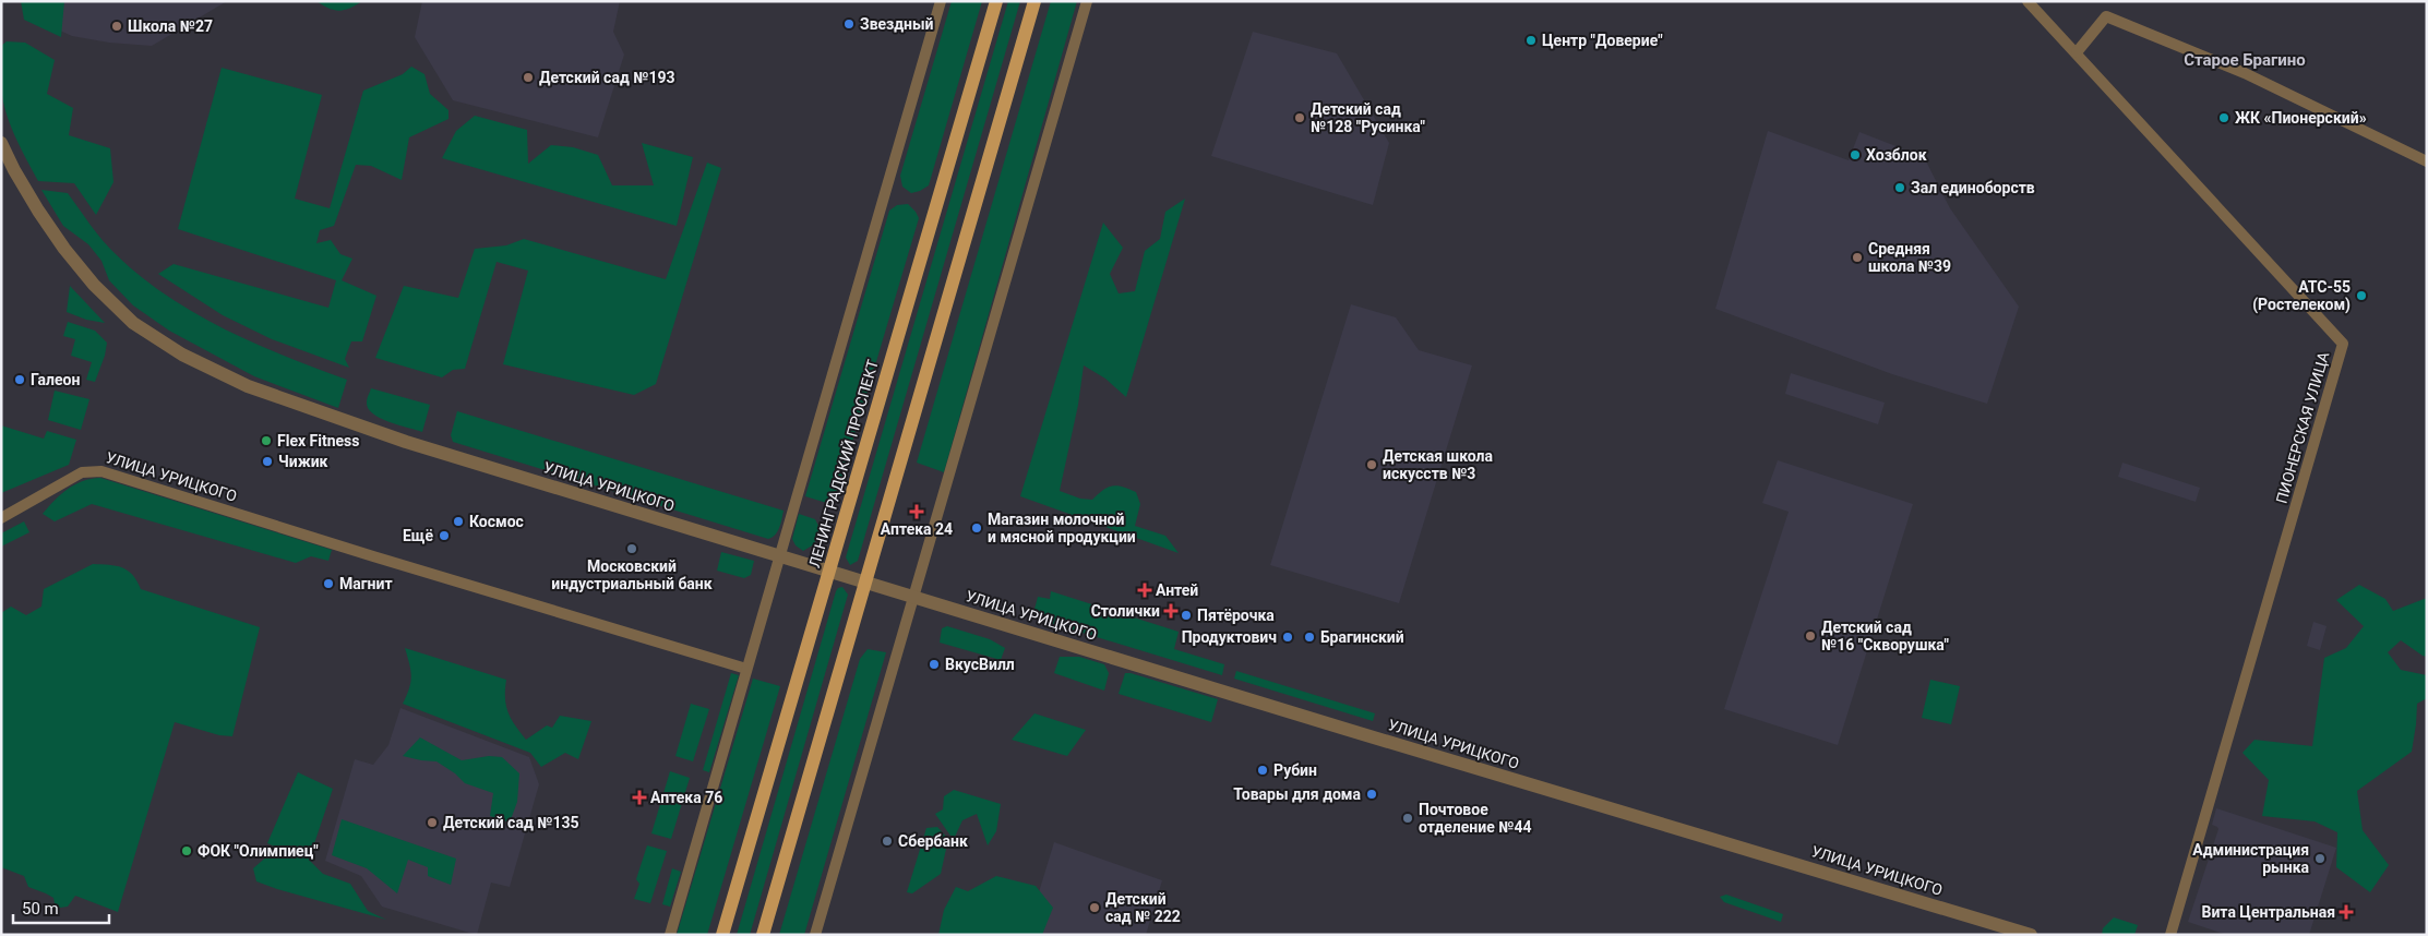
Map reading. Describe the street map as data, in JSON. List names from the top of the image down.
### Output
{
  "streets": {
    "main road": ["ЛЕНИНГРАДСКИЙ ПРОСПЕКТ"],
    "street": ["ПИОНЕРСКАЯ УЛИЦА", "УЛИЦА УРИЦКОГО"]
  },
  "crossings": [
    ["ЛЕНИНГРАДСКИЙ ПРОСПЕКТ", "УЛИЦА УРИЦКОГО"]
  ],
  "districts": ["Старое Брагино"],
  "places": {
    "other": [
      "Звездный",
      "Школа №27",
      "Центр \"Доверие\"",
      "Детский сад №193",
      "Детский сад №128 \"Русинка\"",
      "ЖК «Пионерский»",
      "Хозблок",
      "Зал единоборств",
      "Средняя школа №39",
      "АТС-55 (Ростелеком)",
      "Галеон",
      "Flex Fitness",
      "Чижик",
      "Детская школа искусств №3",
      "Космос",
      "Магазин молочной и мясной продукции",
      "Ещё",
      "Московский индустриальный банк",
      "Магнит",
      "Пятёрочка",
      "Детский сад №16 \"Скворушка\"",
      "Продуктович",
      "Брагинский",
      "ВкусВилл",
      "Рубин",
      "Товары для дома",
      "Почтовое отделение №44",
      "Детский сад №135",
      "Сбербанк",
      "ФОК \"Олимпиец\"",
      "Администрация рынка",
      "Детский сад № 222"
    ],
    "health": [
      "Аптека 24",
      "Антей",
      "Столички",
      "Аптека 76",
      "Вита Центральная"
    ]
  },
  "scale_bar": "50 m"
}
